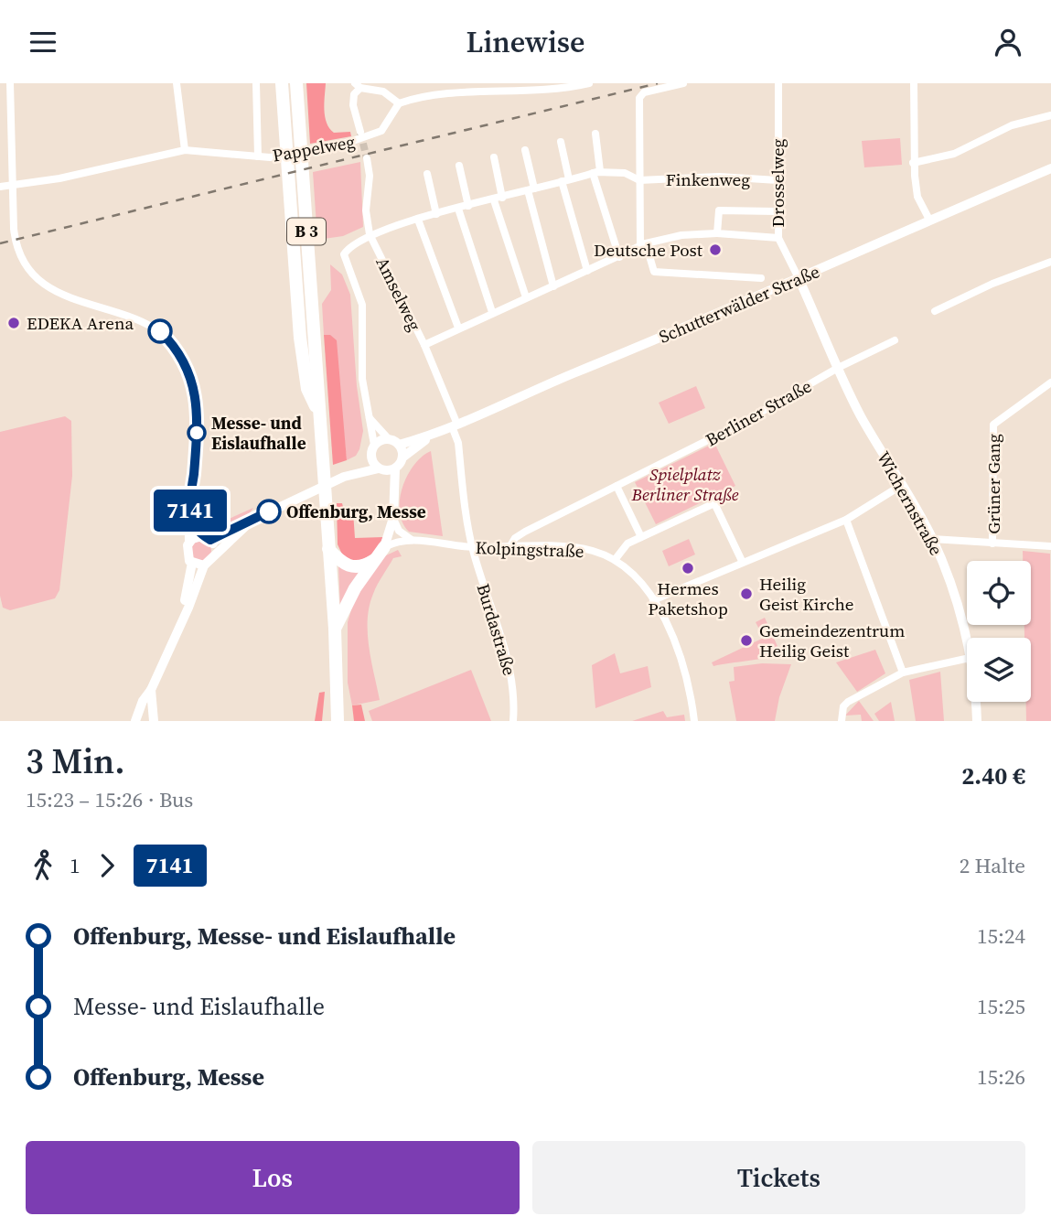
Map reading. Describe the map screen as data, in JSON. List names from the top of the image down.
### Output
{
  "streets": {
    "main road": ["Schutterwälder Straße", "Wichernstraße"],
    "street": [
      "Pappelweg",
      "Finkenweg",
      "Drosselweg",
      "Amselweg",
      "Berliner Straße",
      "Grüner Gang",
      "Kolpingstraße",
      "Burdastraße"
    ]
  },
  "crossings": [
    ["Finkenweg", "Drosselweg"],
    ["Drosselweg", "Schutterwälder Straße"],
    ["Drosselweg", "Wichernstraße"],
    ["Amselweg", "Schutterwälder Straße"],
    ["Amselweg", "Burdastraße"],
    ["Schutterwälder Straße", "Wichernstraße"],
    ["Schutterwälder Straße", "Burdastraße"],
    ["Berliner Straße", "Wichernstraße"],
    ["Berliner Straße", "Kolpingstraße"],
    ["Kolpingstraße", "Burdastraße"]
  ],
  "parks": ["Spielplatz Berliner Straße"],
  "places": [
    "Deutsche Post",
    "EDEKA Arena",
    "Messe- und Eislaufhalle",
    "Offenburg, Messe",
    "Hermes Paketshop",
    "Heilig Geist Kirche",
    "Gemeindezentrum Heilig Geist"
  ],
  "lines": ["bus line 7141"],
  "page": {
    "header": "Linewise",
    "on_map": "7141",
    "heading": ["3 Min.", "15:23 – 15:26 · Bus", "2.40 €"],
    "legs": ["1", "7141", "2 Halte"],
    "list": [
      {
        "name": "Offenburg, Messe- und Eislaufhalle",
        "value": "15:24"
      },
      {
        "name": "Messe- und Eislaufhalle",
        "value": "15:25"
      },
      {
        "name": "Offenburg, Messe",
        "value": "15:26"
      }
    ],
    "buttons": ["Los", "Tickets"]
  }
}
